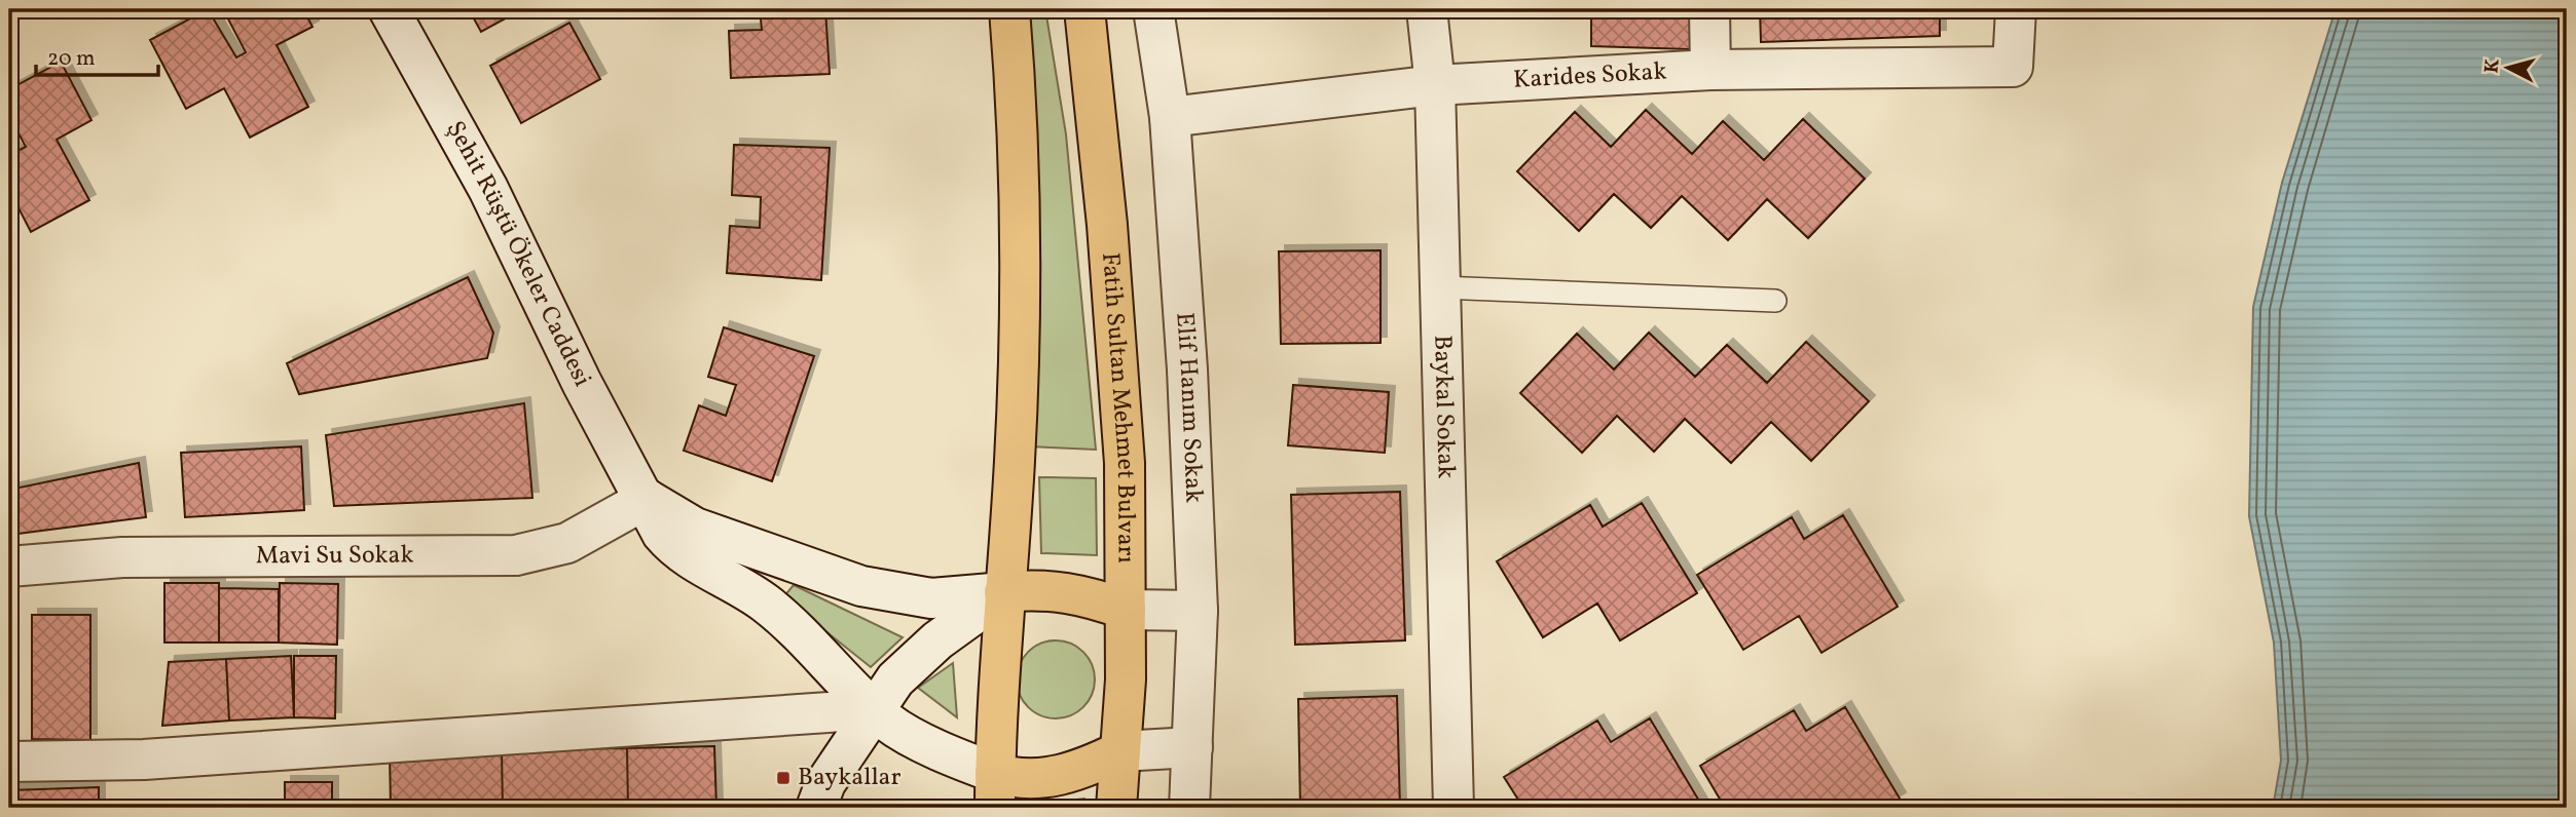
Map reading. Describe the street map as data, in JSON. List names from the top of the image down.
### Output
{
  "streets": {
    "main road": ["Fatih Sultan Mehmet Bulvarı"],
    "street": [
      "Karides Sokak",
      "Şehit Rüştü Ökeler Caddesi",
      "Elif Hanım Sokak",
      "Baykal Sokak",
      "Mavi Su Sokak"
    ]
  },
  "crossings": [
    ["Karides Sokak", "Elif Hanım Sokak"],
    ["Karides Sokak", "Baykal Sokak"],
    ["Şehit Rüştü Ökeler Caddesi", "Mavi Su Sokak"]
  ],
  "places": {
    "transit": ["Baykallar"]
  },
  "scale_bar": "20 m",
  "north": "left"
}
